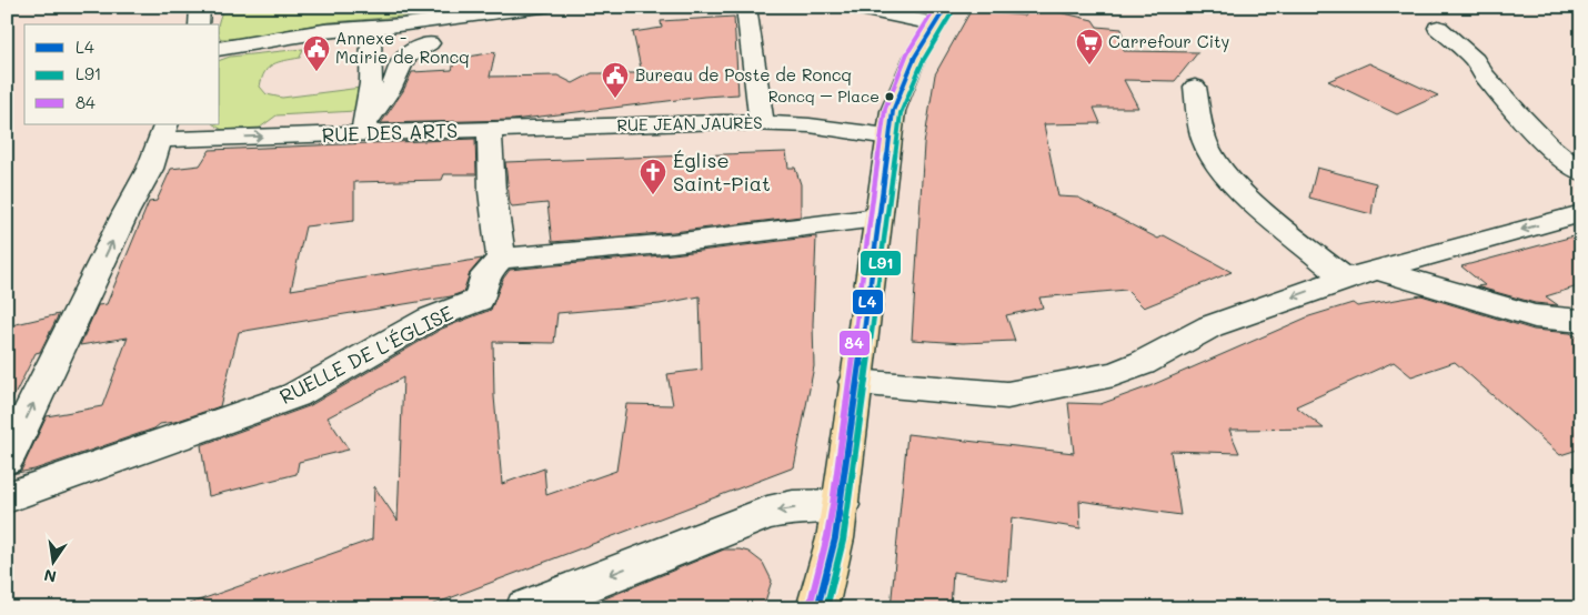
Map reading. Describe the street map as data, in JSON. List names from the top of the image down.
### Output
{
  "streets": {
    "street": ["RUE JEAN JAURÈS", "RUE DES ARTS", "RUELLE DE L'ÉGLISE"]
  },
  "crossings": [
    ["RUE JEAN JAURÈS", "RUE DES ARTS"]
  ],
  "places": {
    "supermarket": ["Carrefour City"],
    "public building": ["Annexe - Mairie de Roncq", "Bureau de Poste de Roncq"],
    "other": ["Roncq – Place"],
    "church": ["Église Saint-Piat"]
  },
  "lines": ["transit line L4", "transit line 84", "transit line L91"],
  "legend": ["L4", "L91", "84"],
  "north": "bottom"
}
